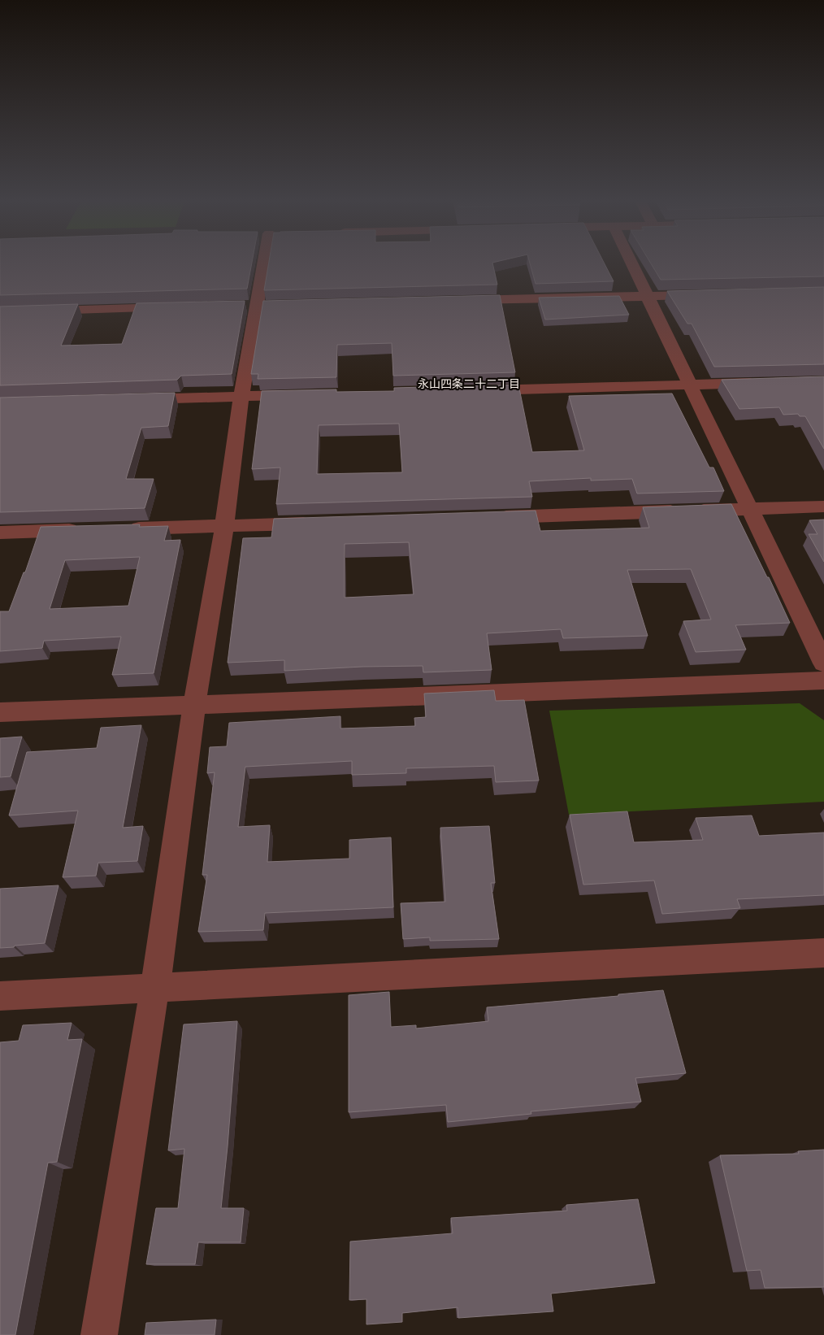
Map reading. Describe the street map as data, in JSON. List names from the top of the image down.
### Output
{
  "districts": ["永山四条二十二丁目"]
}
